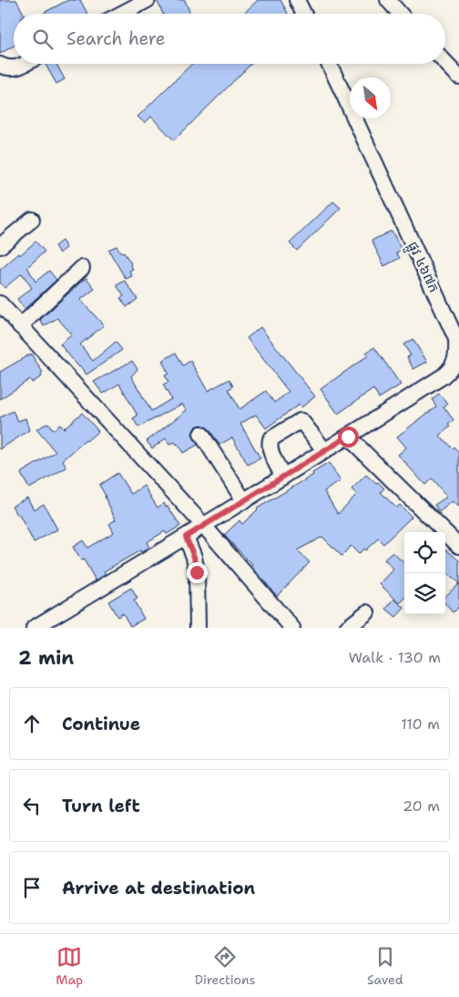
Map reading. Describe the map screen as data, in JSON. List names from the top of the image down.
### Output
{
  "streets": {
    "street": ["ផ្លូវ ៤៦៧ក"]
  },
  "north": "bottom right",
  "page": {
    "search": "Search here",
    "heading": ["2 min", "Walk · 130 m"],
    "list": [
      ["Continue", "110 m"],
      ["Turn left", "20 m"],
      "Arrive at destination"
    ],
    "nav": ["Map", "Directions", "Saved"]
  }
}
